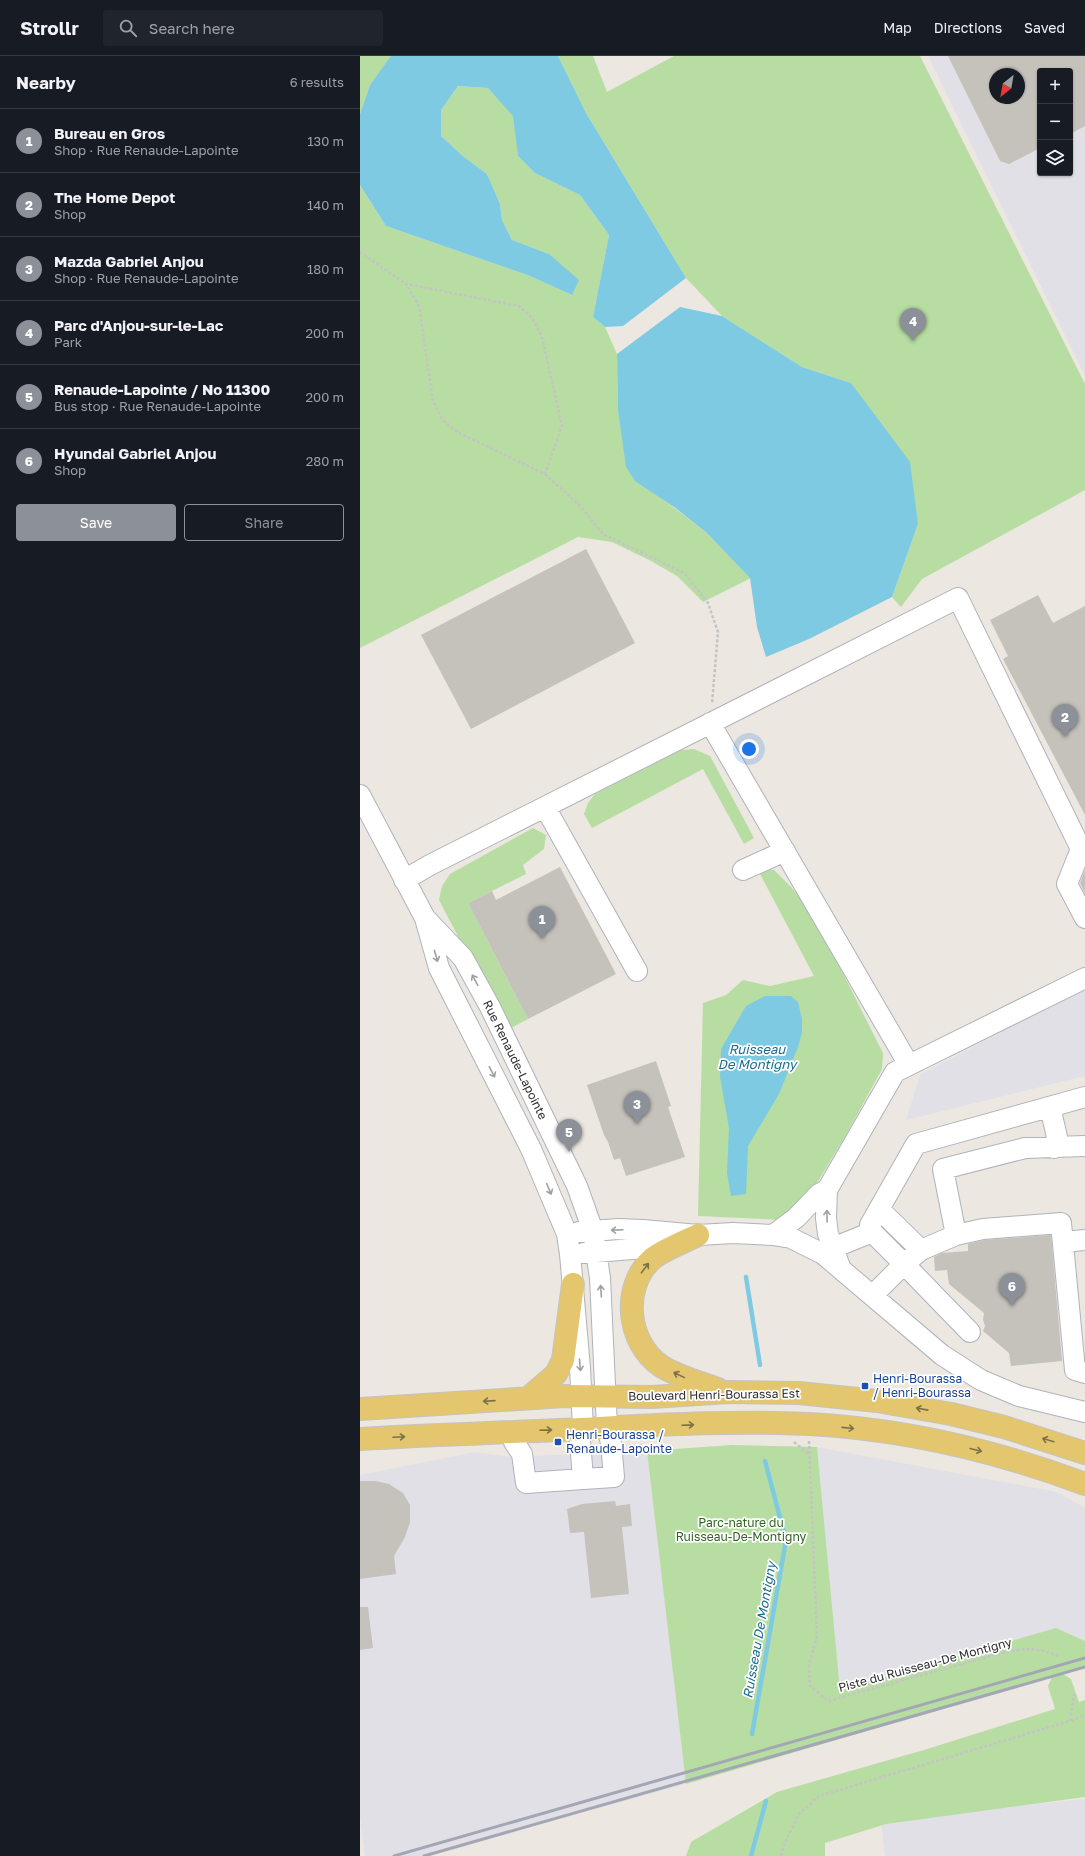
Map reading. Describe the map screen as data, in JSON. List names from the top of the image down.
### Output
{
  "streets": {
    "main road": ["Boulevard Henri-Bourassa Est"],
    "street": ["Rue Renaude-Lapointe"],
    "path": ["Piste du Ruisseau-De Montigny"]
  },
  "crossings": [
    ["Rue Renaude-Lapointe", "Boulevard Henri-Bourassa Est"]
  ],
  "water": ["Ruisseau De Montigny"],
  "parks": ["Parc-nature du Ruisseau-De-Montigny"],
  "places": {
    "transit": ["Henri-Bourassa / Henri-Bourassa", "Henri-Bourassa / Renaude-Lapointe"]
  },
  "north": "bottom left",
  "page": {
    "header": "Strollr",
    "search": "Search here",
    "nav": ["Map", "Directions", "Saved"],
    "heading": ["Nearby", "6 results"],
    "map_buttons": ["+", "−"],
    "list": [
      {
        "mark": "1",
        "name": "Bureau en Gros",
        "note": "Shop · Rue Renaude-Lapointe",
        "value": "130 m"
      },
      {
        "mark": "2",
        "name": "The Home Depot",
        "note": "Shop",
        "value": "140 m"
      },
      {
        "mark": "3",
        "name": "Mazda Gabriel Anjou",
        "note": "Shop · Rue Renaude-Lapointe",
        "value": "180 m"
      },
      {
        "mark": "4",
        "name": "Parc d'Anjou-sur-le-Lac",
        "note": "Park",
        "value": "200 m"
      },
      {
        "mark": "5",
        "name": "Renaude-Lapointe / No 11300",
        "note": "Bus stop · Rue Renaude-Lapointe",
        "value": "200 m"
      },
      {
        "mark": "6",
        "name": "Hyundai Gabriel Anjou",
        "note": "Shop",
        "value": "280 m"
      }
    ],
    "pins": [
      "4",
      "2",
      "1",
      "3",
      "5",
      "6"
    ],
    "buttons": ["Save", "Share"]
  }
}
